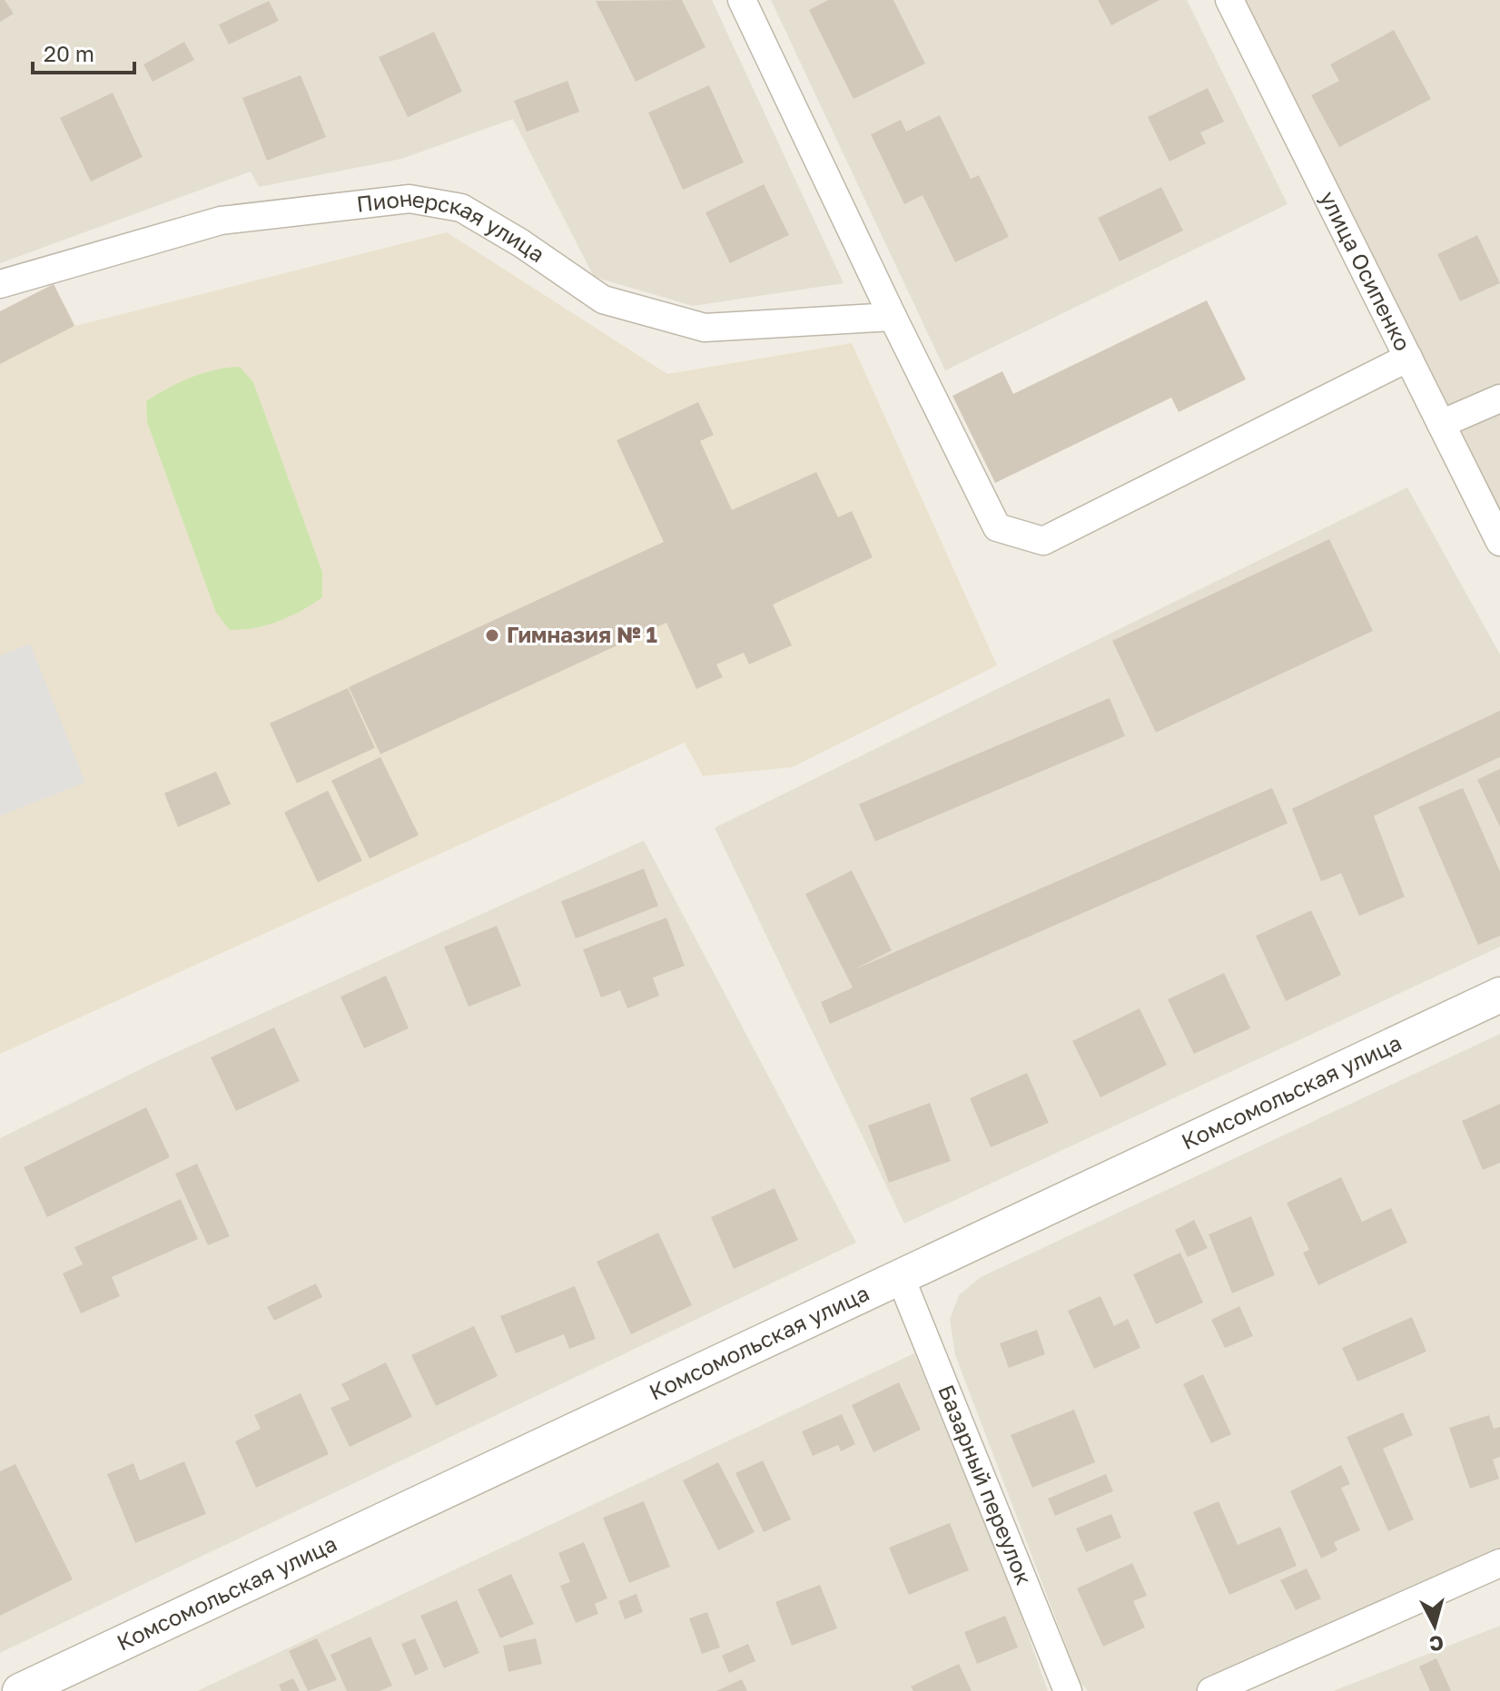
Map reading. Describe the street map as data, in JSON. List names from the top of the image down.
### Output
{
  "streets": {
    "street": [
      "Пионерская улица",
      "улица Осипенко",
      "Комсомольская улица",
      "Базарный переулок"
    ]
  },
  "crossings": [
    ["Комсомольская улица", "Базарный переулок"]
  ],
  "places": ["Гимназия № 1"],
  "scale_bar": "20 m",
  "north": "bottom"
}
